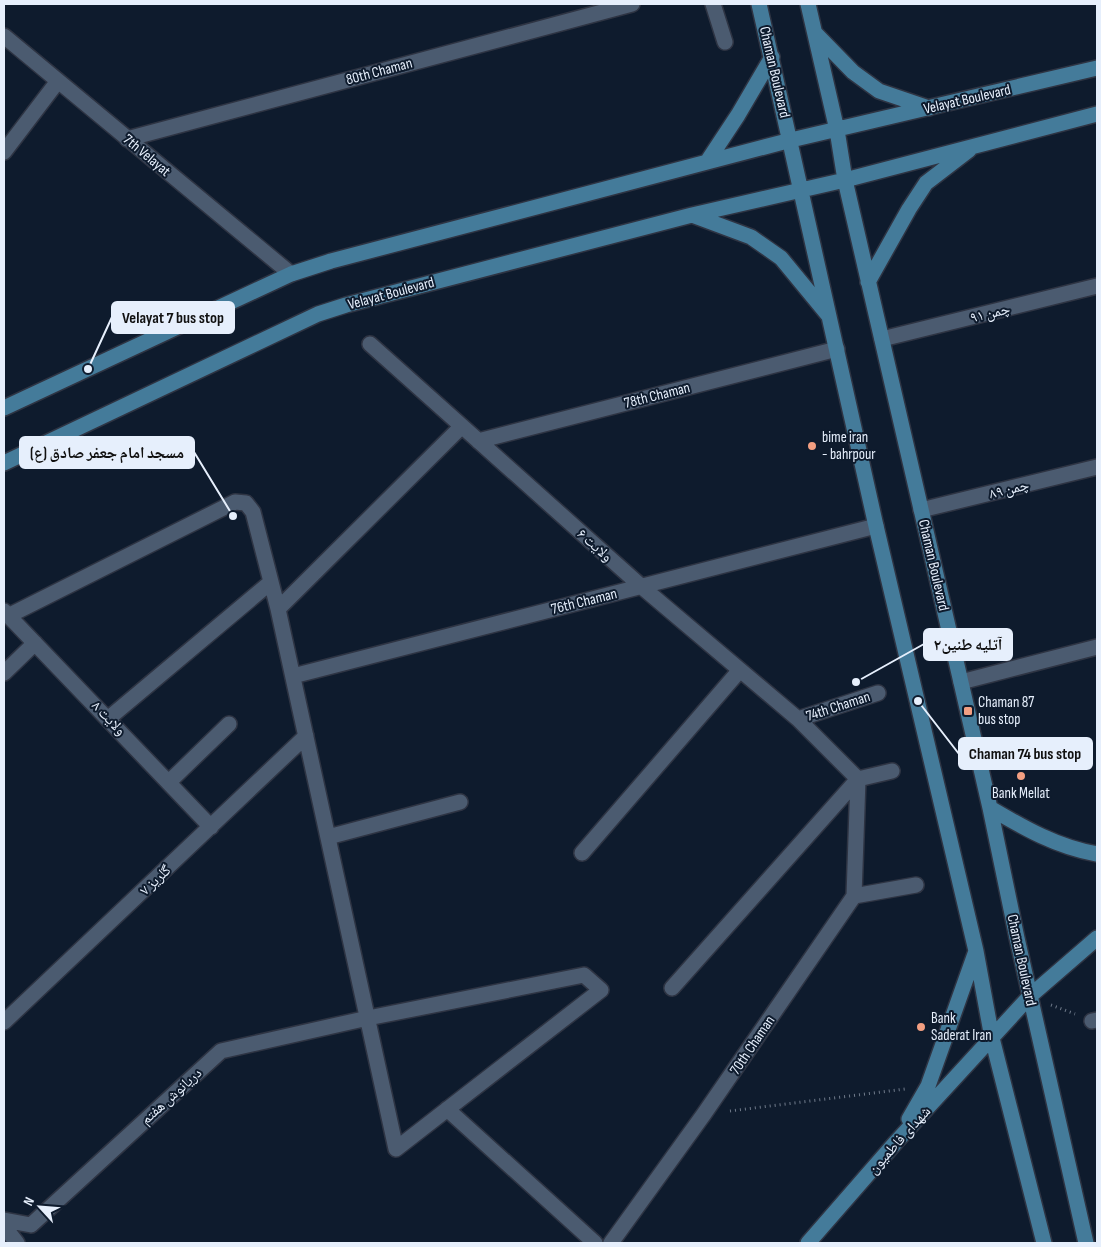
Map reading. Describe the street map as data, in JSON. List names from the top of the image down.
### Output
{
  "streets": {
    "main road": ["Chaman Boulevard", "Velayat Boulevard", "شهدای فاطمیون"],
    "street": [
      "80th Chaman",
      "7th Velayat",
      "چمن ۹۱",
      "78th Chaman",
      "چمن ۸۹",
      "ولایت ۶",
      "76th Chaman",
      "74th Chaman",
      "ولایت ۸",
      "گلریز ۷",
      "70th Chaman",
      "دریانوش هفتم"
    ]
  },
  "crossings": [
    ["80th Chaman", "7th Velayat"],
    ["Chaman Boulevard", "Velayat Boulevard"],
    ["Chaman Boulevard", "چمن ۹۱"],
    ["Chaman Boulevard", "چمن ۸۹"],
    ["Chaman Boulevard", "شهدای فاطمیون"],
    ["78th Chaman", "ولایت ۶"],
    ["ولایت ۶", "76th Chaman"],
    ["ولایت ۶", "74th Chaman"],
    ["ولایت ۸", "گلریز ۷"]
  ],
  "places": {
    "other": [
      "Velayat 7 bus stop",
      "bime iran - bahrpour",
      "مسجد امام جعفر صادق (ع)",
      "آتلیه طنین۲",
      "Chaman 74 bus stop",
      "Bank Mellat",
      "Bank Saderat Iran"
    ],
    "transit": ["Chaman 87 bus stop"]
  },
  "north": "top left"
}
